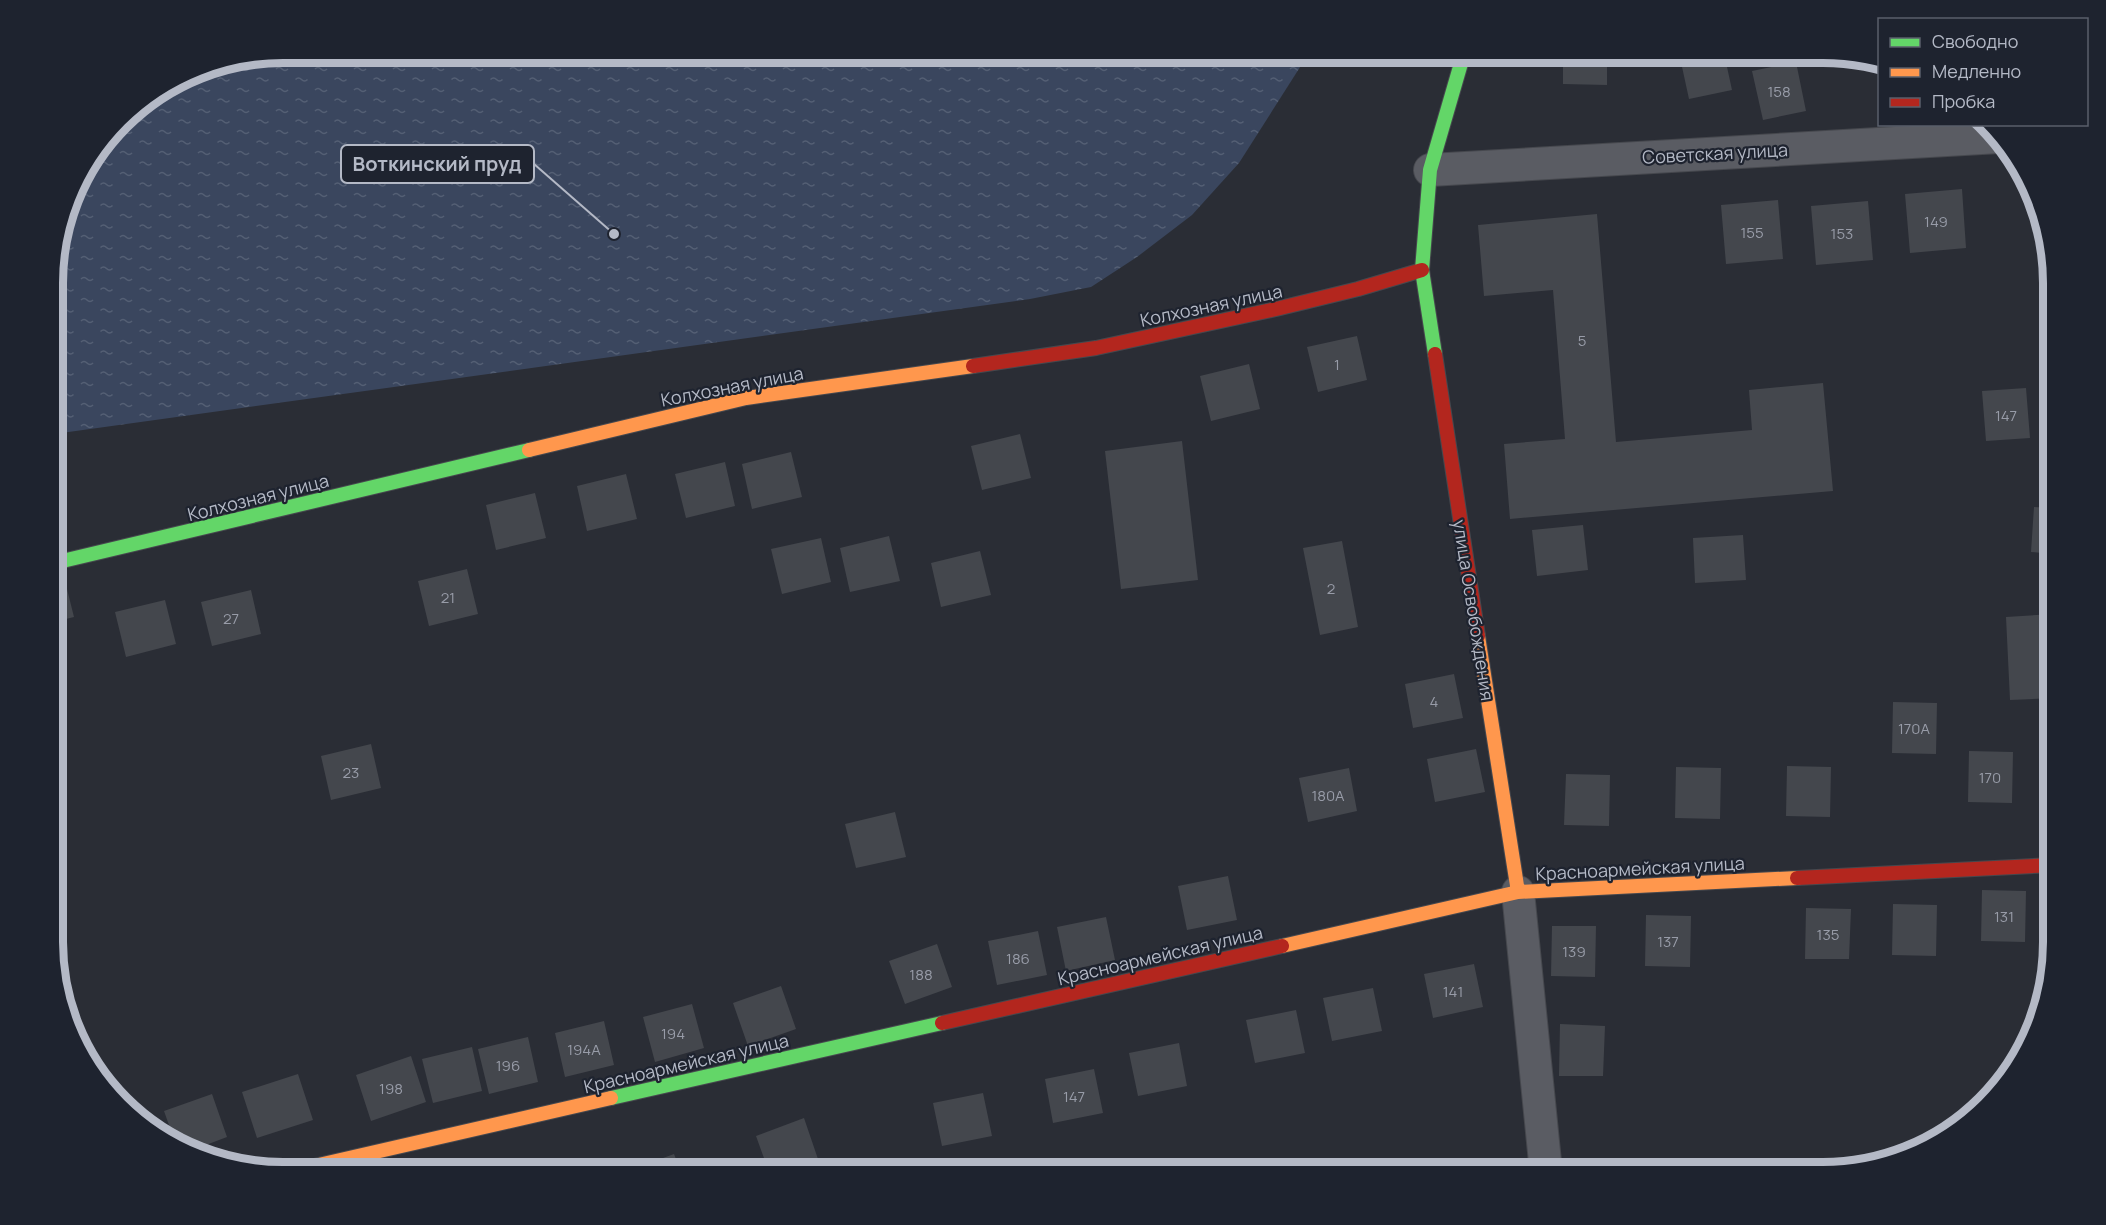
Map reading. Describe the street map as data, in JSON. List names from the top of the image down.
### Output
{
  "streets": {
    "street": [
      "Советская улица",
      "Колхозная улица",
      "улица Освобождения",
      "Красноармейская улица"
    ]
  },
  "crossings": [
    ["Советская улица", "улица Освобождения"],
    ["Колхозная улица", "улица Освобождения"],
    ["улица Освобождения", "Красноармейская улица"]
  ],
  "places": ["Воткинский пруд"],
  "house_numbers": [
    "158",
    "149",
    "155",
    "153",
    "5",
    "1",
    "147",
    "2",
    "21",
    "27",
    "4",
    "170А",
    "23",
    "170",
    "180А",
    "131",
    "135",
    "137",
    "139",
    "186",
    "188",
    "141",
    "194",
    "194А",
    "196",
    "198",
    "147"
  ],
  "legend": ["Свободно", "Медленно", "Пробка"]
}
